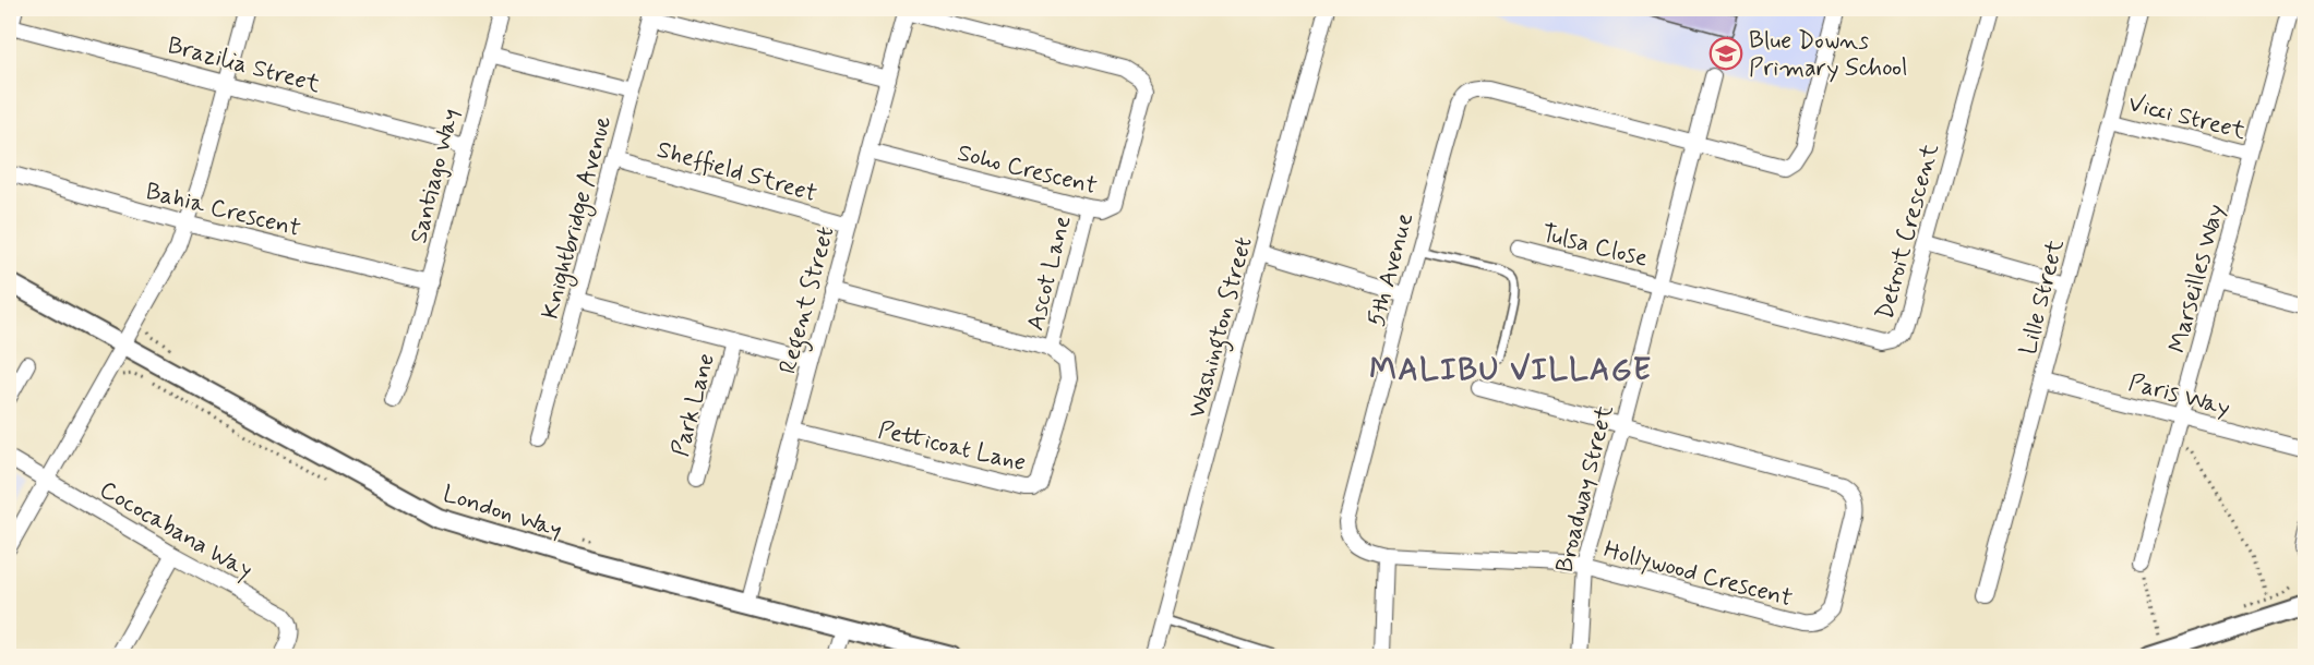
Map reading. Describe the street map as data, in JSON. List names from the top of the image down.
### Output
{
  "streets": {
    "street": [
      "Brazilia Street",
      "Vicci Street",
      "Soho Crescent",
      "Sheffield Street",
      "Santiago Way",
      "Bahia Crescent",
      "Knightbridge Avenue",
      "Detroit Crescent",
      "Tulsa Close",
      "5th Avenue",
      "Ascot Lane",
      "Marseilles Way",
      "Lille Street",
      "Regent Street",
      "Washington Street",
      "Paris Way",
      "Park Lane",
      "Petticoat Lane",
      "Broadway Street",
      "London Way",
      "Cococabana Way",
      "Hollywood Crescent"
    ]
  },
  "crossings": [
    ["Brazilia Street", "Santiago Way"],
    ["Vicci Street", "Marseilles Way"],
    ["Vicci Street", "Lille Street"],
    ["Soho Crescent", "Ascot Lane"],
    ["Soho Crescent", "Regent Street"],
    ["Sheffield Street", "Knightbridge Avenue"],
    ["Sheffield Street", "Regent Street"],
    ["Santiago Way", "Bahia Crescent"],
    ["Detroit Crescent", "Tulsa Close"],
    ["Detroit Crescent", "Broadway Street"],
    ["Tulsa Close", "Broadway Street"],
    ["5th Avenue", "Broadway Street"],
    ["5th Avenue", "Hollywood Crescent"],
    ["Ascot Lane", "Petticoat Lane"],
    ["Marseilles Way", "Paris Way"],
    ["Lille Street", "Paris Way"],
    ["Regent Street", "Petticoat Lane"],
    ["Regent Street", "London Way"],
    ["Broadway Street", "Hollywood Crescent"]
  ],
  "districts": ["MALIBU VILLAGE"],
  "places": {
    "school or university": ["Blue Downs Primary School"]
  }
}
